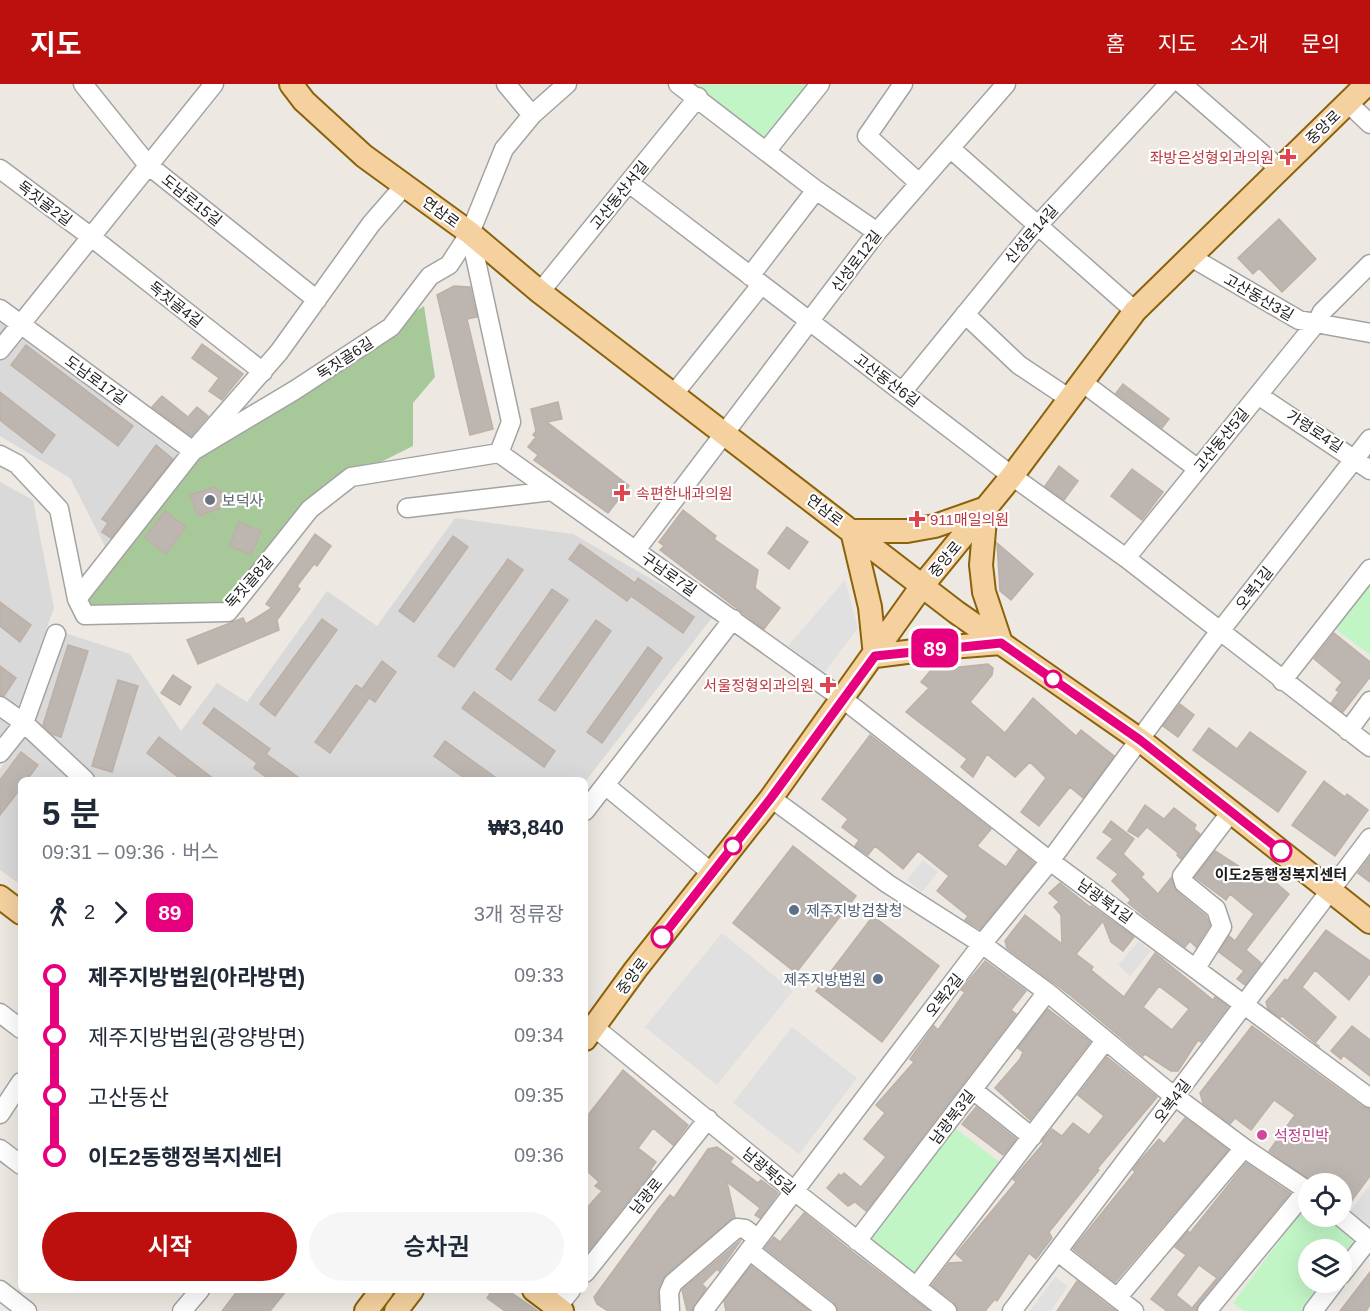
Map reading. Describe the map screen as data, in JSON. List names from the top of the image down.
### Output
{
  "streets": {
    "main road": ["중앙로", "연삼로"],
    "street": [
      "고산동산서길",
      "도남로15길",
      "독짓골2길",
      "신성로14길",
      "신성로12길",
      "고산동산3길",
      "독짓골4길",
      "독짓골6길",
      "도남로17길",
      "고산동산6길",
      "가령로4길",
      "고산동산5길",
      "구남로7길",
      "독짓골8길",
      "오복1길",
      "남광북1길",
      "오복2길",
      "오복4길",
      "남광북3길",
      "남광북5길",
      "남광로"
    ]
  },
  "crossings": [
    ["중앙로", "연삼로"],
    ["중앙로", "고산동산3길"],
    ["중앙로", "고산동산6길"],
    ["중앙로", "구남로7길"],
    ["중앙로", "남광북1길"],
    ["중앙로", "남광북5길"],
    ["고산동산서길", "연삼로"],
    ["고산동산서길", "고산동산6길"],
    ["도남로15길", "독짓골6길"],
    ["독짓골2길", "독짓골4길"],
    ["연삼로", "신성로12길"],
    ["연삼로", "독짓골6길"],
    ["연삼로", "구남로7길"],
    ["연삼로", "오복1길"],
    ["연삼로", "오복2길"],
    ["연삼로", "오복4길"],
    ["신성로14길", "고산동산6길"],
    ["신성로12길", "고산동산6길"],
    ["신성로12길", "구남로7길"],
    ["고산동산3길", "고산동산5길"],
    ["독짓골4길", "독짓골6길"],
    ["독짓골6길", "도남로17길"],
    ["독짓골6길", "독짓골8길"],
    ["가령로4길", "고산동산5길"],
    ["가령로4길", "오복1길"],
    ["구남로7길", "남광북1길"],
    ["오복1길", "오복2길"],
    ["남광북1길", "오복2길"],
    ["남광북1길", "오복4길"],
    ["오복2길", "남광북5길"],
    ["남광북3길", "남광북5길"],
    ["남광북5길", "남광로"]
  ],
  "places": {
    "health": [
      "좌방은성형외과의원",
      "속편한내과의원",
      "911매일의원",
      "서울정형외과의원"
    ],
    "other": [
      "보덕사",
      "이도2동행정복지센터",
      "제주지방검찰청",
      "제주지방법원",
      "석정민박"
    ]
  },
  "lines": ["bus line 89"],
  "page": {
    "header": "지도",
    "nav": [
      "홈",
      "지도",
      "소개",
      "문의"
    ],
    "on_map": "89",
    "heading": ["5 분", "09:31 – 09:36 · 버스", "₩3,840"],
    "legs": ["2", "89", "3개 정류장"],
    "list": [
      {
        "name": "제주지방법원(아라방면)",
        "value": "09:33"
      },
      {
        "name": "제주지방법원(광양방면)",
        "value": "09:34"
      },
      {
        "name": "고산동산",
        "value": "09:35"
      },
      {
        "name": "이도2동행정복지센터",
        "value": "09:36"
      }
    ],
    "buttons": ["시작", "승차권"]
  }
}
